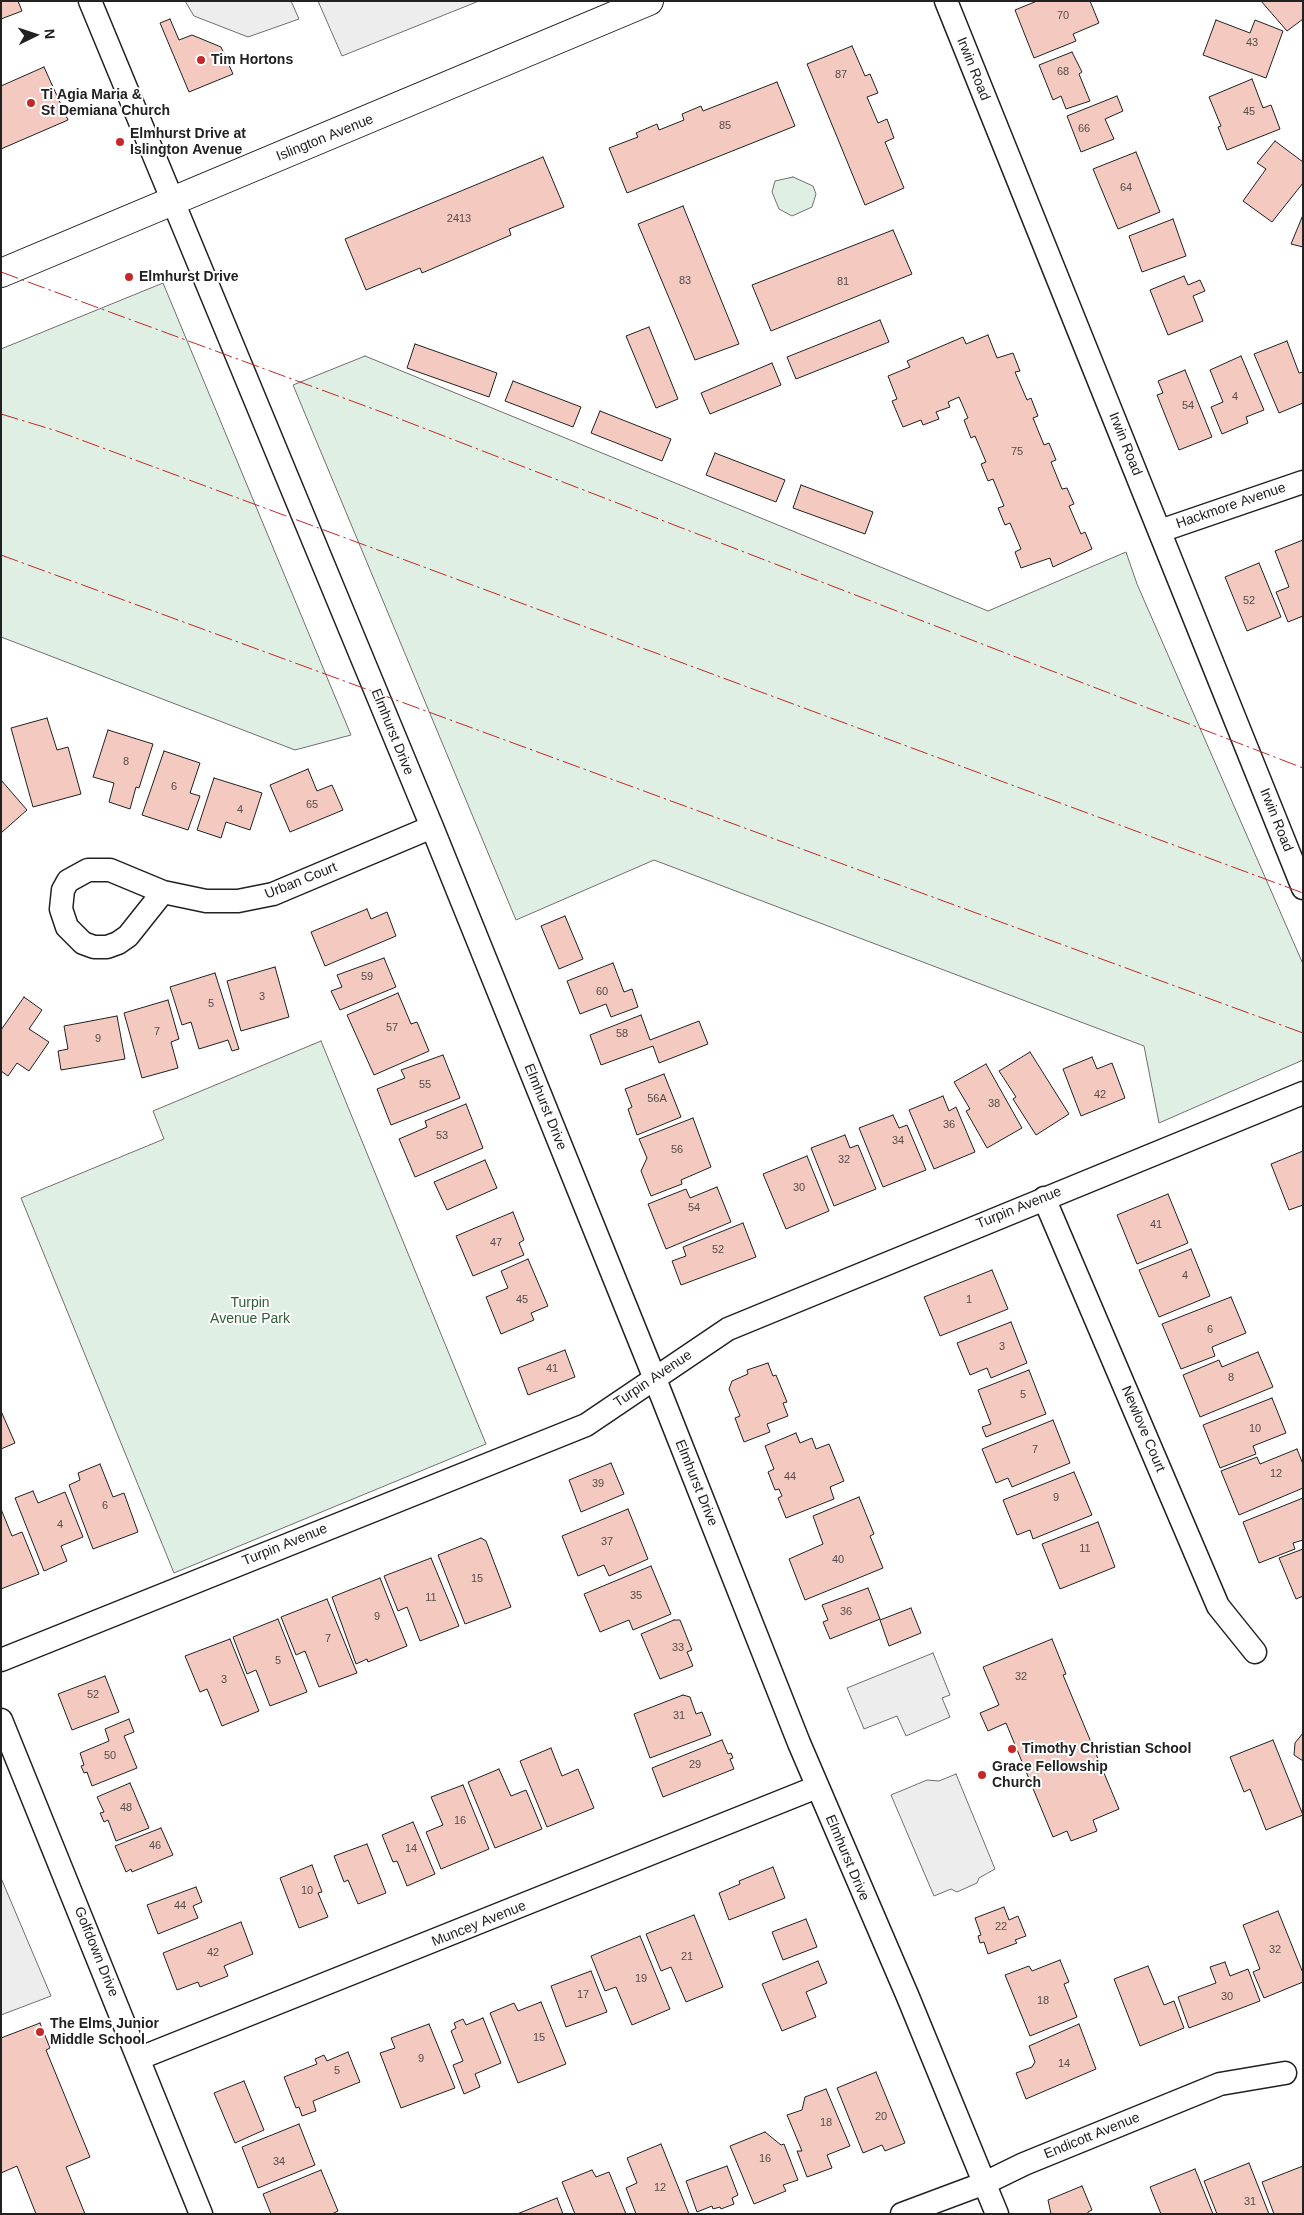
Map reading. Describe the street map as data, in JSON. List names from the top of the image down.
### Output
{
  "streets": {
    "main road": ["Islington Avenue"],
    "street": [
      "Irwin Road",
      "Hackmore Avenue",
      "Elmhurst Drive",
      "Urban Court",
      "Turpin Avenue",
      "Newlove Court",
      "Muncey Avenue",
      "Golfdown Drive",
      "Endicott Avenue"
    ]
  },
  "crossings": [
    ["Irwin Road", "Hackmore Avenue"],
    ["Islington Avenue", "Elmhurst Drive"],
    ["Elmhurst Drive", "Urban Court"],
    ["Elmhurst Drive", "Turpin Avenue"],
    ["Elmhurst Drive", "Muncey Avenue"],
    ["Elmhurst Drive", "Endicott Avenue"],
    ["Turpin Avenue", "Newlove Court"],
    ["Muncey Avenue", "Golfdown Drive"]
  ],
  "parks": ["Turpin Avenue Park"],
  "places": [
    "Tim Hortons",
    "Ti Agia Maria & St Demiana Church",
    "Elmhurst Drive at Islington Avenue",
    "Elmhurst Drive",
    "Timothy Christian School",
    "Grace Fellowship Church",
    "The Elms Junior Middle School"
  ],
  "house_numbers": [
    "70",
    "43",
    "68",
    "87",
    "45",
    "85",
    "66",
    "64",
    "2413",
    "83",
    "81",
    "4",
    "54",
    "75",
    "52",
    "8",
    "6",
    "65",
    "4",
    "59",
    "60",
    "3",
    "5",
    "57",
    "7",
    "58",
    "9",
    "55",
    "42",
    "56A",
    "38",
    "36",
    "53",
    "34",
    "56",
    "32",
    "30",
    "54",
    "41",
    "47",
    "52",
    "4",
    "45",
    "1",
    "6",
    "3",
    "41",
    "8",
    "5",
    "10",
    "7",
    "12",
    "44",
    "39",
    "9",
    "6",
    "4",
    "37",
    "11",
    "40",
    "15",
    "35",
    "11",
    "36",
    "9",
    "7",
    "33",
    "5",
    "32",
    "3",
    "52",
    "31",
    "50",
    "29",
    "48",
    "16",
    "46",
    "14",
    "10",
    "44",
    "22",
    "32",
    "42",
    "21",
    "19",
    "17",
    "30",
    "18",
    "15",
    "9",
    "14",
    "5",
    "20",
    "18",
    "16",
    "34",
    "12",
    "31"
  ],
  "north": "right"
}
